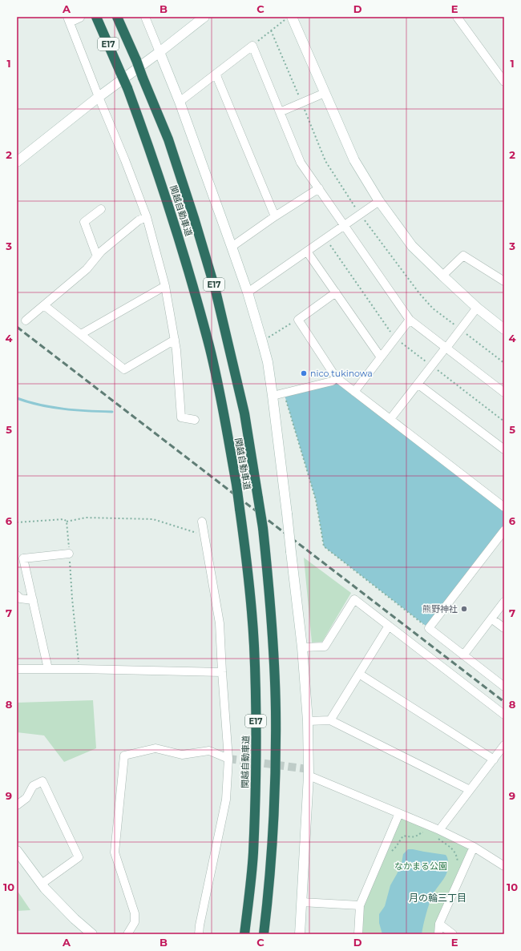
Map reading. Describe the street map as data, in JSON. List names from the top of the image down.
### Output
{
  "streets": {
    "highway": ["E17", "関越自動車道"]
  },
  "districts": ["月の輪三丁目"],
  "parks": ["なかまる公園"],
  "places": ["nico tukinowa", "熊野神社"],
  "grid": {
    "columns": [
      "A",
      "B",
      "C",
      "D",
      "E"
    ],
    "rows": [
      "1",
      "2",
      "3",
      "4",
      "5",
      "6",
      "7",
      "8",
      "9",
      "10"
    ]
  }
}
